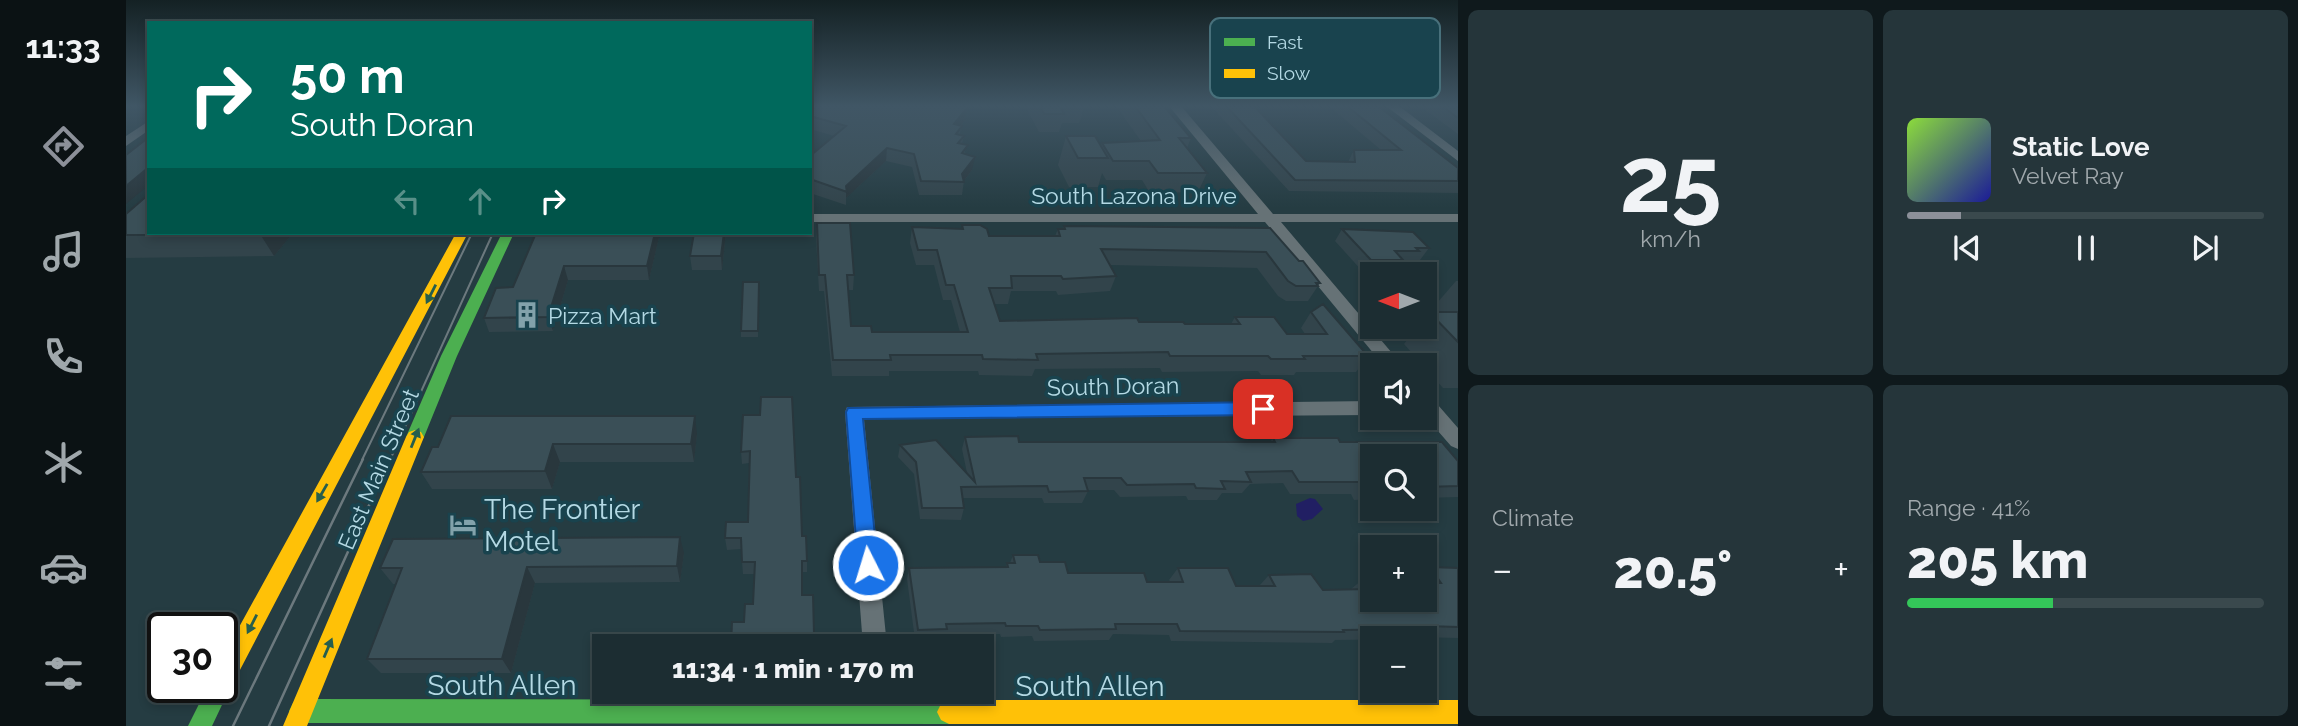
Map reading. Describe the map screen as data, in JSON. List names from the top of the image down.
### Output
{
  "streets": {
    "main road": ["East Main Street", "South Allen"],
    "street": ["South Lazona Drive", "South Doran"]
  },
  "crossings": [
    ["East Main Street", "South Allen"]
  ],
  "places": {
    "building": ["Pizza Mart"],
    "hotel": ["The Frontier Motel"]
  },
  "legend": ["Fast", "Slow"],
  "north": "left",
  "page": {
    "tabs": "11:33",
    "tile": [
      ["25", "km/h"],
      "Climate",
      ["Range · 41%", "205 km"]
    ],
    "turn": ["50 m", "South Doran"],
    "song": ["Static Love", "Velvet Ray"],
    "map_buttons": ["+", "−"],
    "heat": ["−", "20.5°", "+"],
    "limit": "30",
    "trip": "11:34 · 1 min · 170 m"
  }
}
